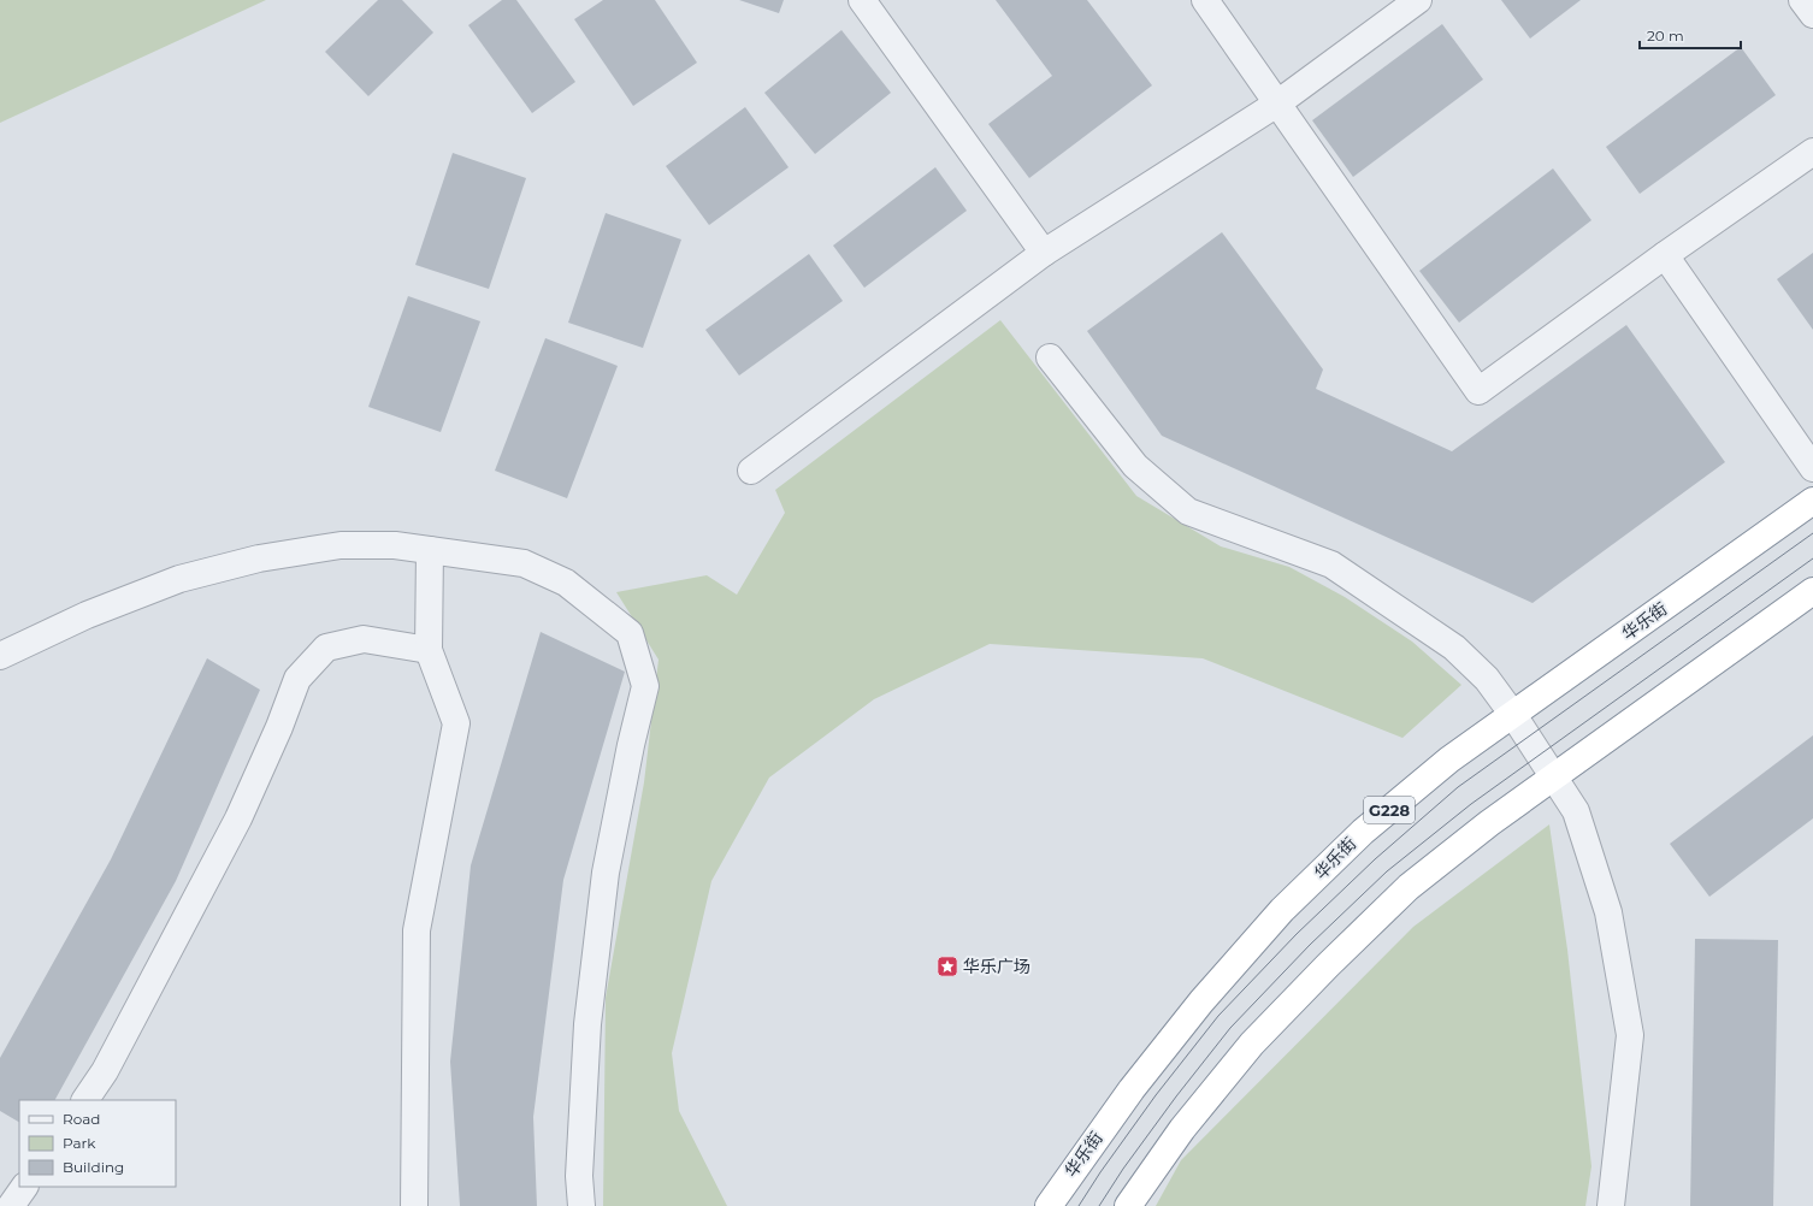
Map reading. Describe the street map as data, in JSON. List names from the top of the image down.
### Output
{
  "streets": {
    "highway": ["华乐街", "G228"]
  },
  "places": {
    "place": ["华乐广场"]
  },
  "legend": ["Road", "Park", "Building"],
  "scale_bar": "20 m"
}
